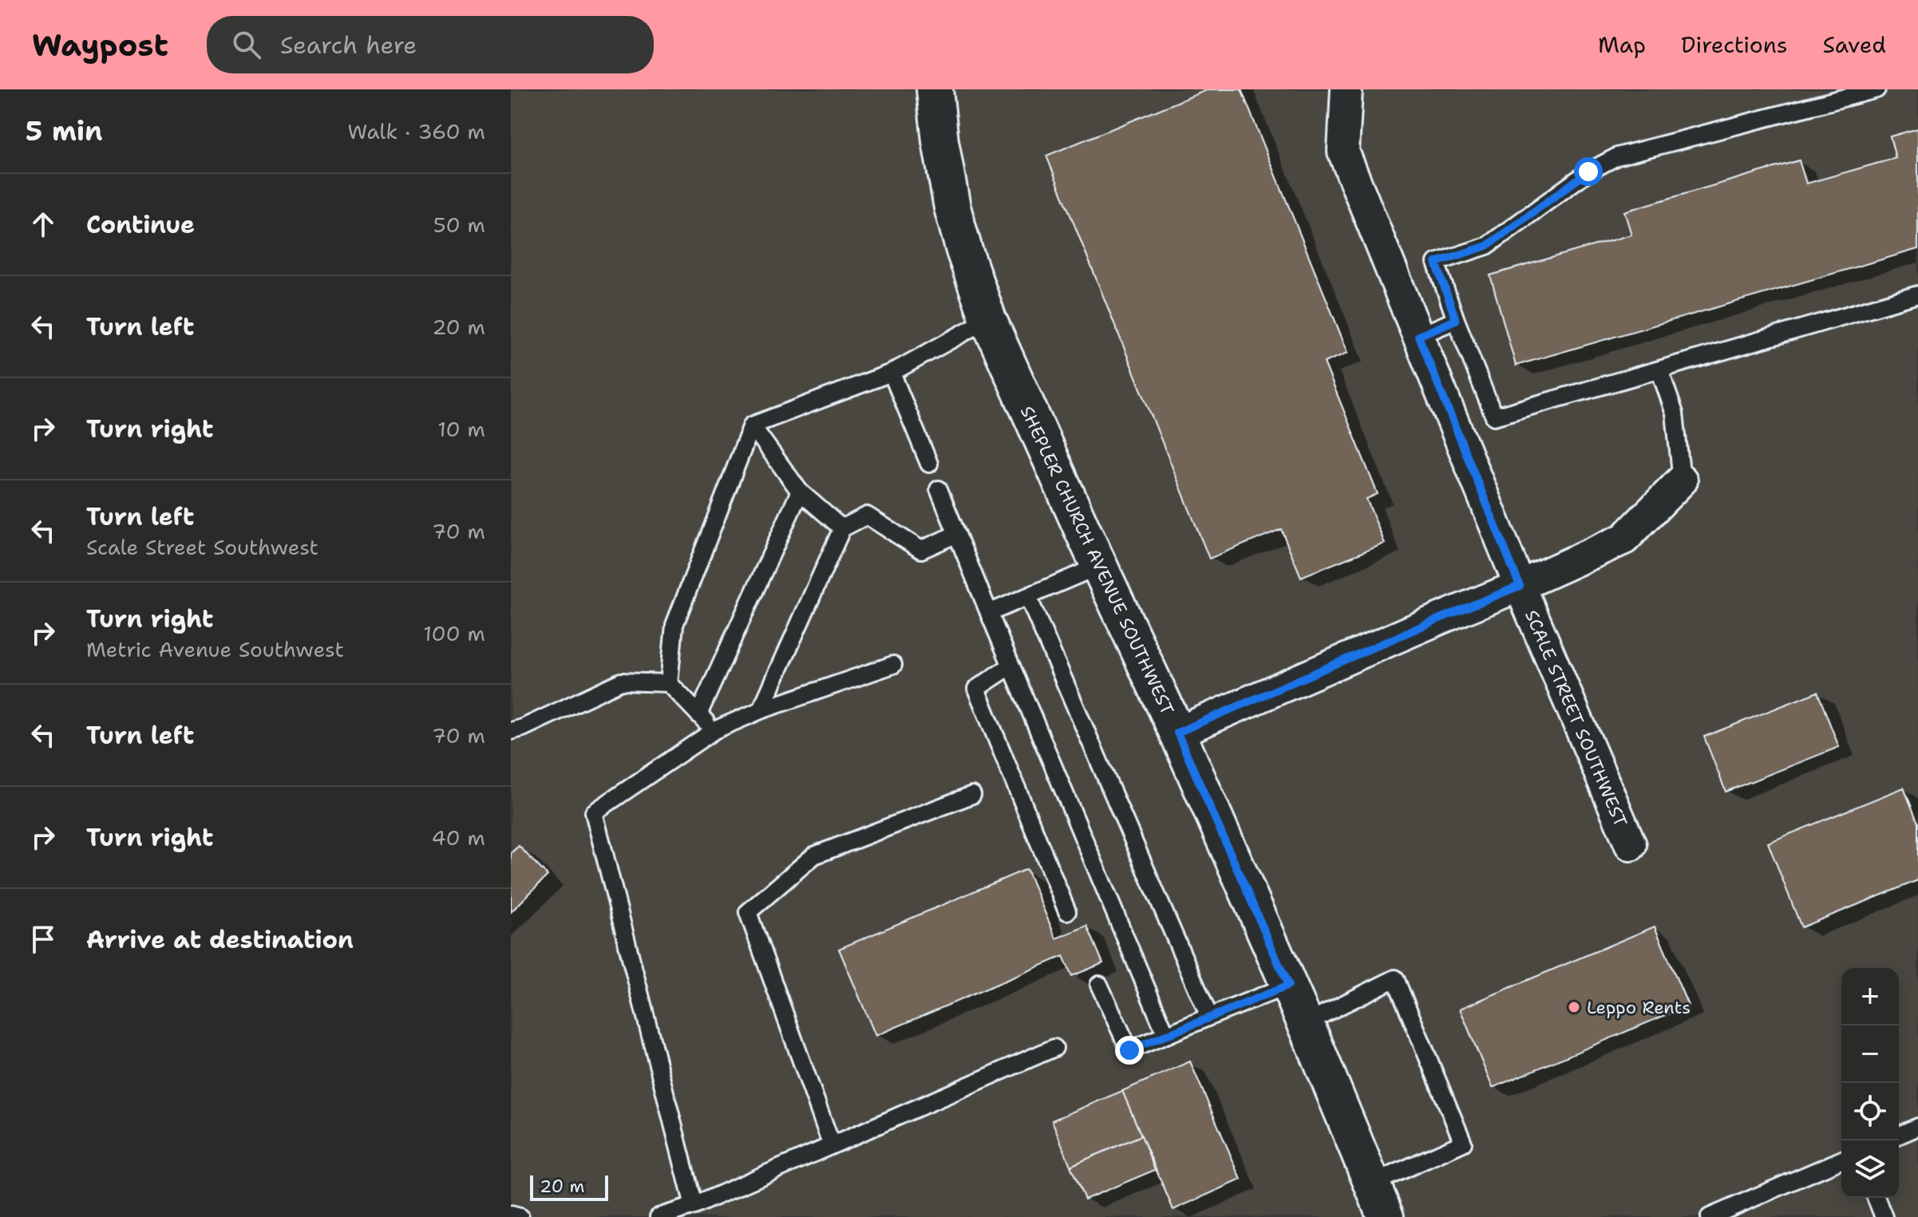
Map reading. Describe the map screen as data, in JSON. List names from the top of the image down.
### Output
{
  "streets": {
    "street": ["SHEPLER CHURCH AVENUE SOUTHWEST", "SCALE STREET SOUTHWEST"]
  },
  "places": ["Leppo Rents"],
  "scale_bar": "20 m",
  "page": {
    "header": "Waypost",
    "search": "Search here",
    "nav": ["Map", "Directions", "Saved"],
    "heading": ["5 min", "Walk · 360 m"],
    "list": [
      ["Continue", "50 m"],
      ["Turn left", "20 m"],
      ["Turn right", "10 m"],
      ["Turn left", "Scale Street Southwest", "70 m"],
      ["Turn right", "Metric Avenue Southwest", "100 m"],
      ["Turn left", "70 m"],
      ["Turn right", "40 m"],
      "Arrive at destination"
    ],
    "map_buttons": ["+", "−"],
    "scale": "20 m"
  }
}
